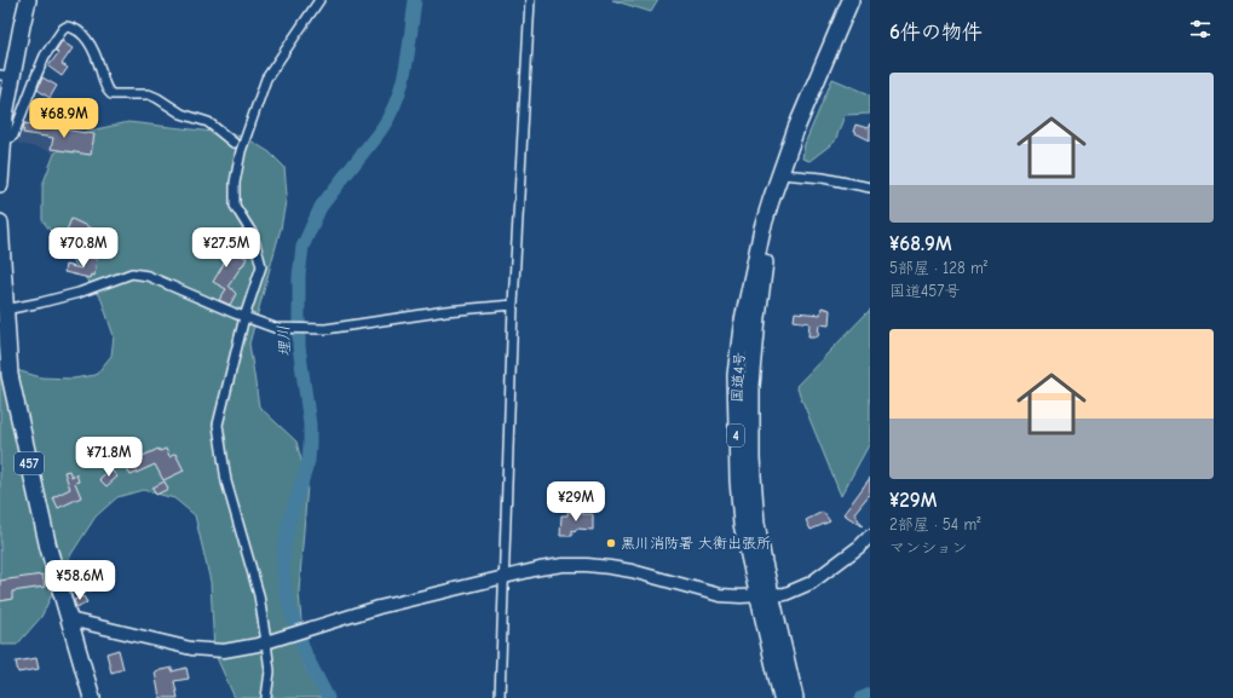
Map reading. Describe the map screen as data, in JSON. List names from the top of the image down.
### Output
{
  "streets": {
    "highway": ["国道4号", "4", "457"]
  },
  "water": ["埋川"],
  "places": ["黒川消防署 大衡出張所"],
  "page": {
    "heading": "6件の物件",
    "list": [
      {
        "name": "¥68.9M",
        "note": "5部屋 · 128 m² · 国道457号"
      },
      {
        "name": "¥29M",
        "note": "2部屋 · 54 m² · マンション"
      }
    ],
    "price": [
      "¥68.9M",
      "¥70.8M",
      "¥27.5M",
      "¥71.8M",
      "¥29M",
      "¥58.6M"
    ]
  }
}
